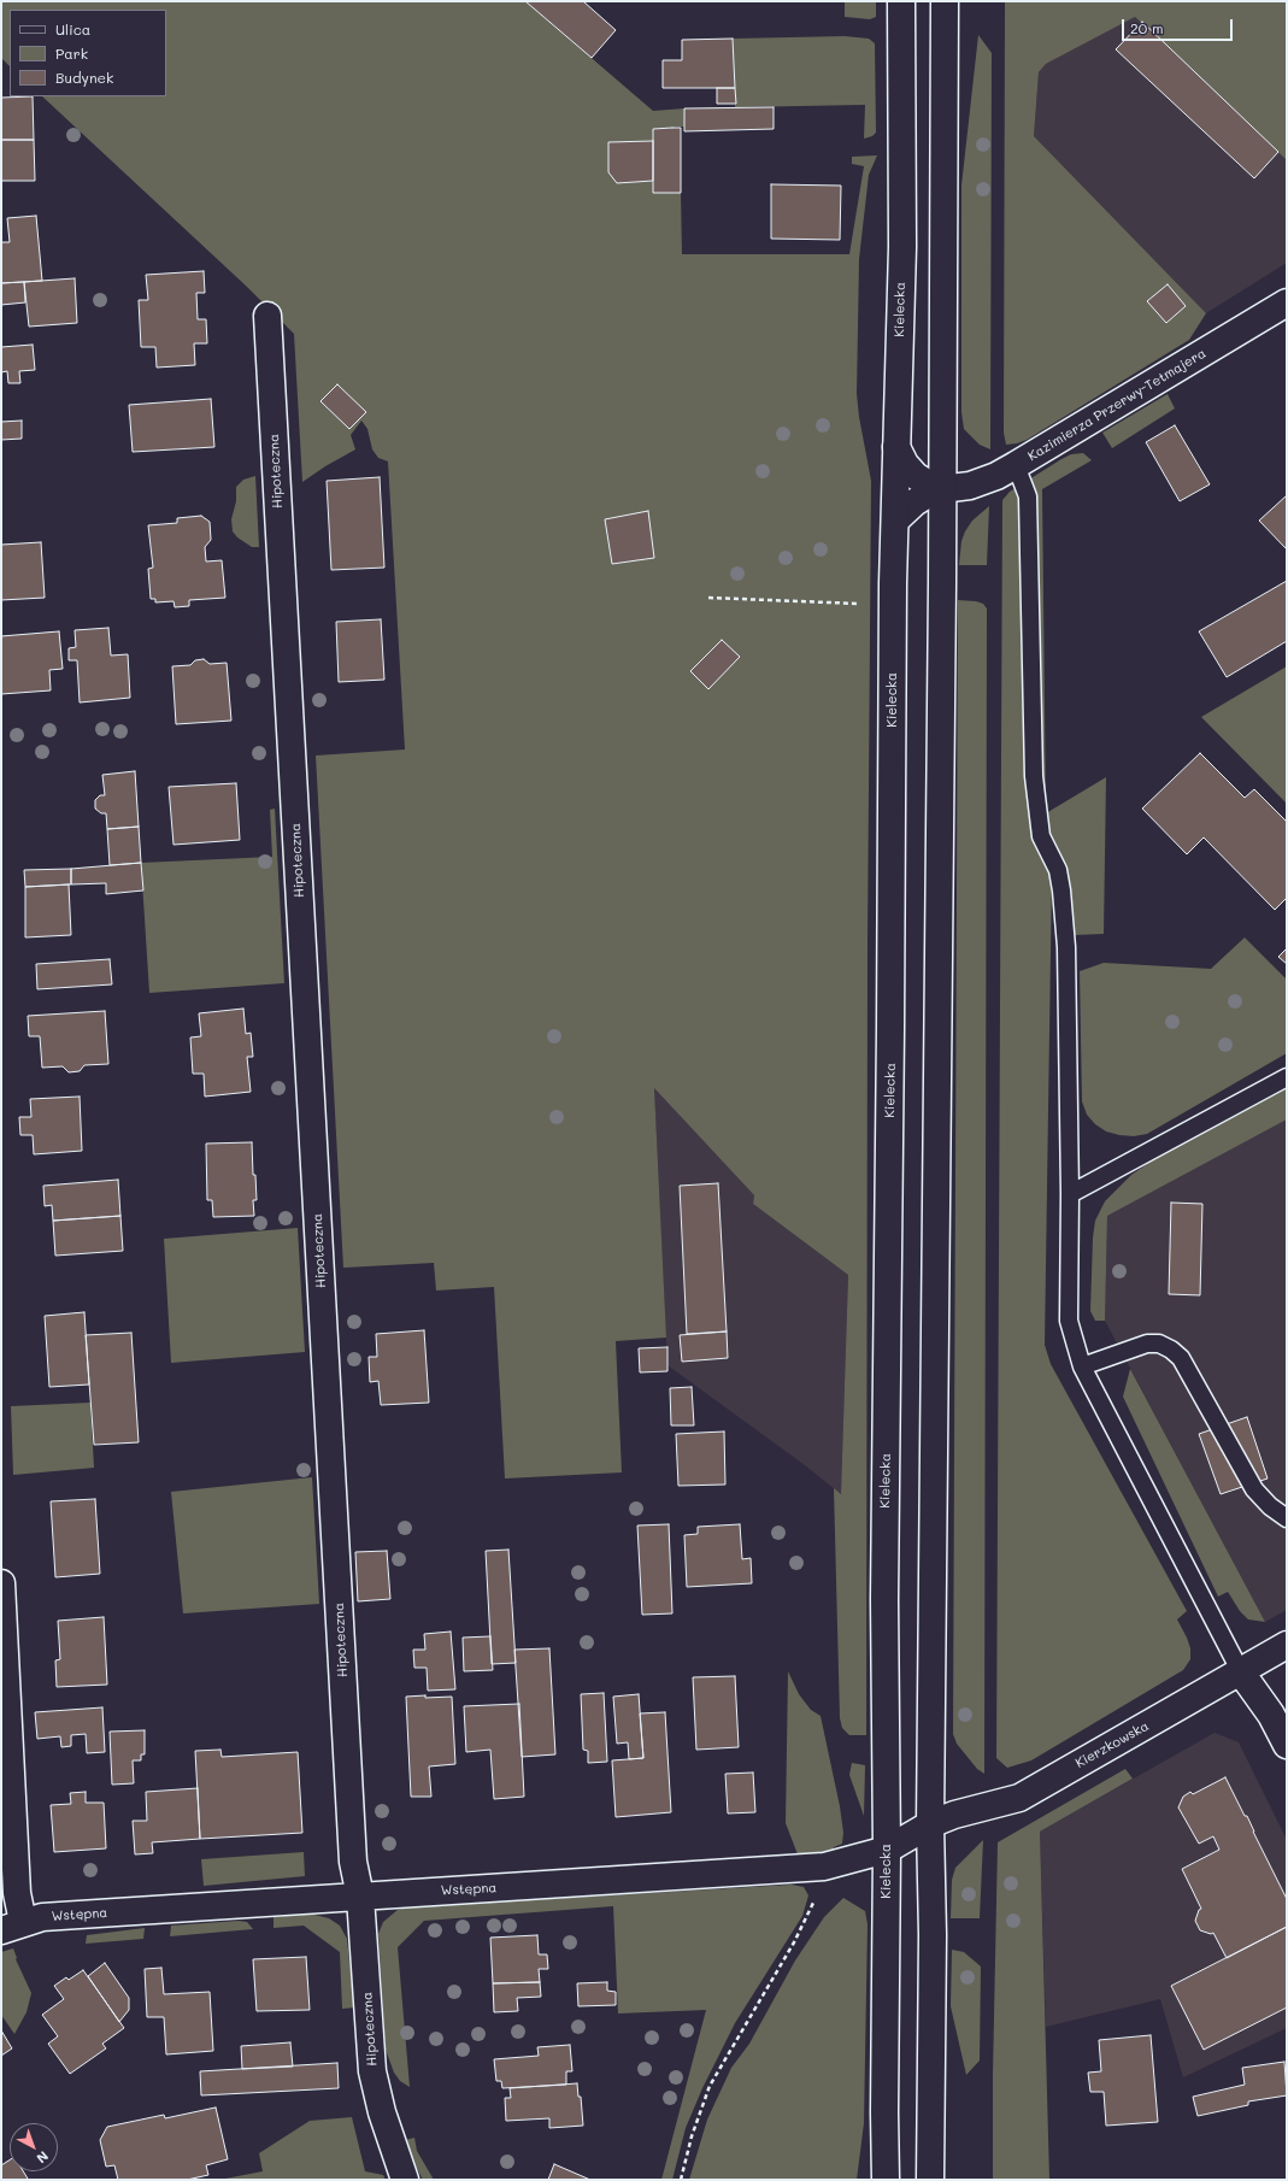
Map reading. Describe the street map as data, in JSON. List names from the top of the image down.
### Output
{
  "streets": {
    "main road": [
      "Kielecka",
      "Kazimierza Przerwy-Tetmajera",
      "Hipoteczna",
      "Kierzkowska",
      "Wstępna"
    ]
  },
  "crossings": [
    ["Kielecka", "Wstępna"],
    ["Hipoteczna", "Wstępna"],
    ["Kierzkowska", "Wstępna"]
  ],
  "legend": ["Ulica", "Park", "Budynek"],
  "scale_bar": "20 m",
  "north": "bottom right"
}
